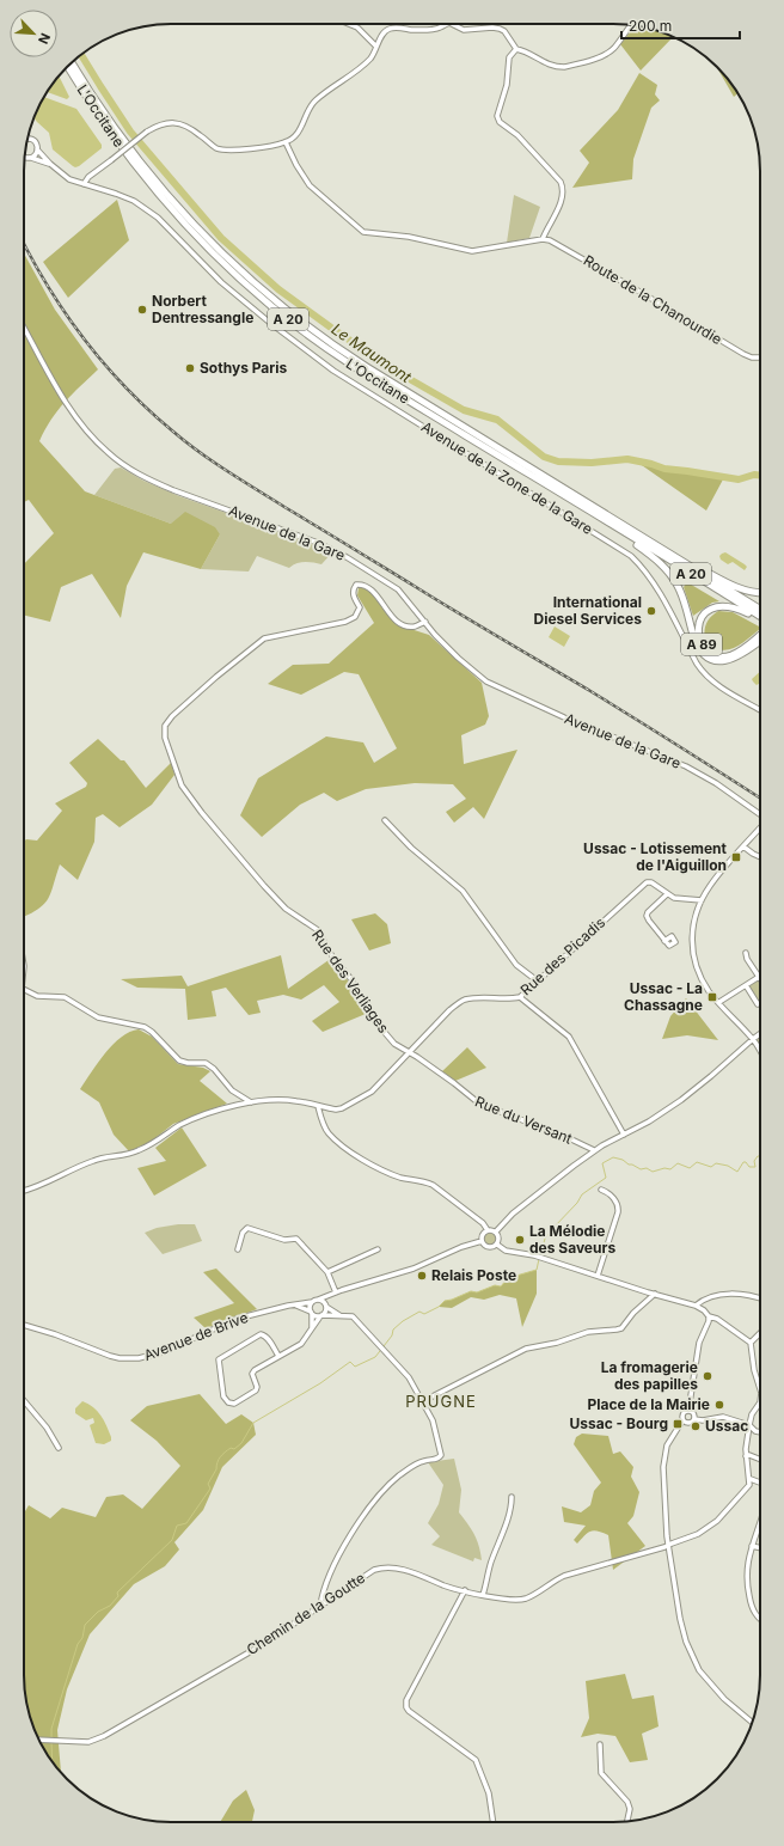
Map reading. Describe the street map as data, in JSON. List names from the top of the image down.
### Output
{
  "streets": {
    "highway": ["L'Occitane", "A 20", "A 89"],
    "street": [
      "Route de la Chanourdie",
      "Avenue de la Zone de la Gare",
      "Avenue de la Gare",
      "Rue des Picadis",
      "Rue des Verliages",
      "Rue du Versant",
      "Avenue de Brive",
      "Chemin de la Goutte"
    ]
  },
  "crossings": [
    ["L'Occitane", "A 89"],
    ["Avenue de la Gare", "Rue des Verliages"],
    ["Rue des Picadis", "Rue des Verliages"],
    ["Rue des Picadis", "Rue du Versant"],
    ["Rue des Verliages", "Rue du Versant"]
  ],
  "districts": ["PRUGNE"],
  "water": ["Le Maumont"],
  "places": {
    "other": [
      "Norbert Dentressangle",
      "Sothys Paris",
      "International Diesel Services",
      "La Mélodie des Saveurs",
      "Relais Poste",
      "La fromagerie des papilles",
      "Place de la Mairie",
      "Ussac"
    ],
    "transit": ["Ussac - Lotissement de l'Aiguillon", "Ussac - La Chassagne", "Ussac - Bourg"]
  },
  "scale_bar": "200 m",
  "north": "bottom right"
}
